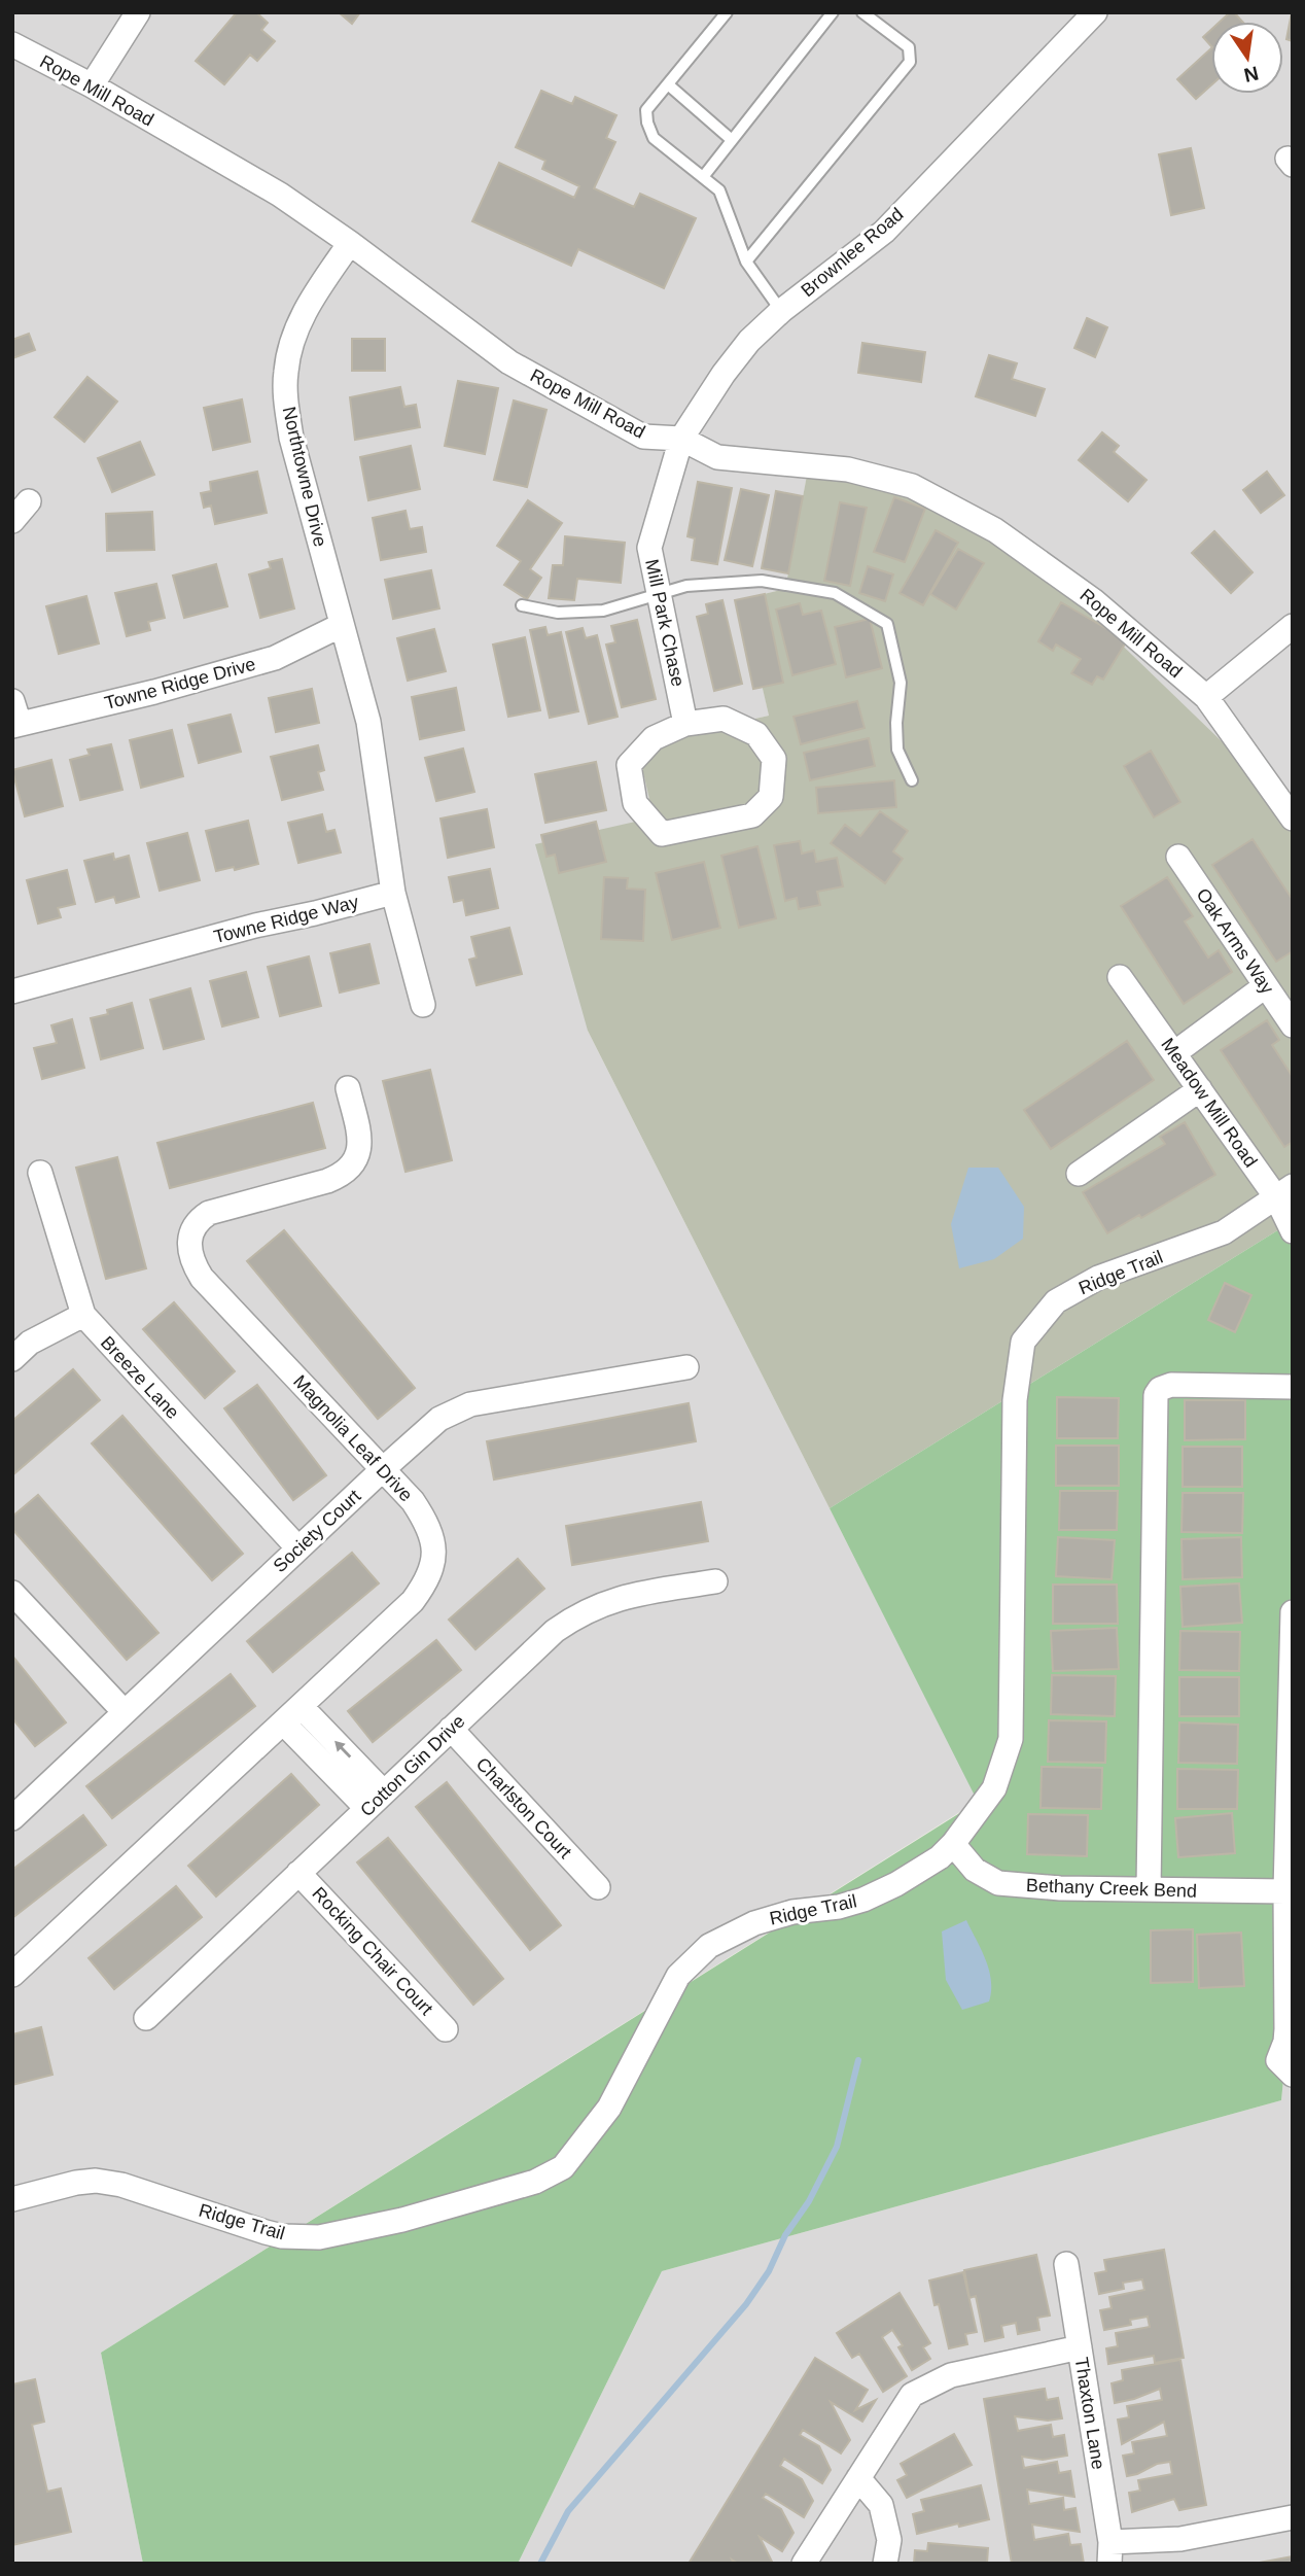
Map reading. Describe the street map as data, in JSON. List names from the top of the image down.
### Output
{
  "streets": {
    "street": [
      "Rope Mill Road",
      "Brownlee Road",
      "Northtowne Drive",
      "Mill Park Chase",
      "Towne Ridge Drive",
      "Towne Ridge Way",
      "Oak Arms Way",
      "Meadow Mill Road",
      "Ridge Trail",
      "Breeze Lane",
      "Magnolia Leaf Drive",
      "Society Court",
      "Cotton Gin Drive",
      "Charlston Court",
      "Bethany Creek Bend",
      "Rocking Chair Court",
      "Thaxton Lane"
    ]
  },
  "crossings": [
    ["Rope Mill Road", "Brownlee Road"],
    ["Rope Mill Road", "Northtowne Drive"],
    ["Rope Mill Road", "Mill Park Chase"],
    ["Brownlee Road", "Mill Park Chase"],
    ["Northtowne Drive", "Towne Ridge Drive"],
    ["Northtowne Drive", "Towne Ridge Way"],
    ["Meadow Mill Road", "Ridge Trail"],
    ["Ridge Trail", "Bethany Creek Bend"],
    ["Breeze Lane", "Society Court"],
    ["Magnolia Leaf Drive", "Society Court"],
    ["Cotton Gin Drive", "Charlston Court"],
    ["Cotton Gin Drive", "Rocking Chair Court"]
  ],
  "north": "bottom"
}
